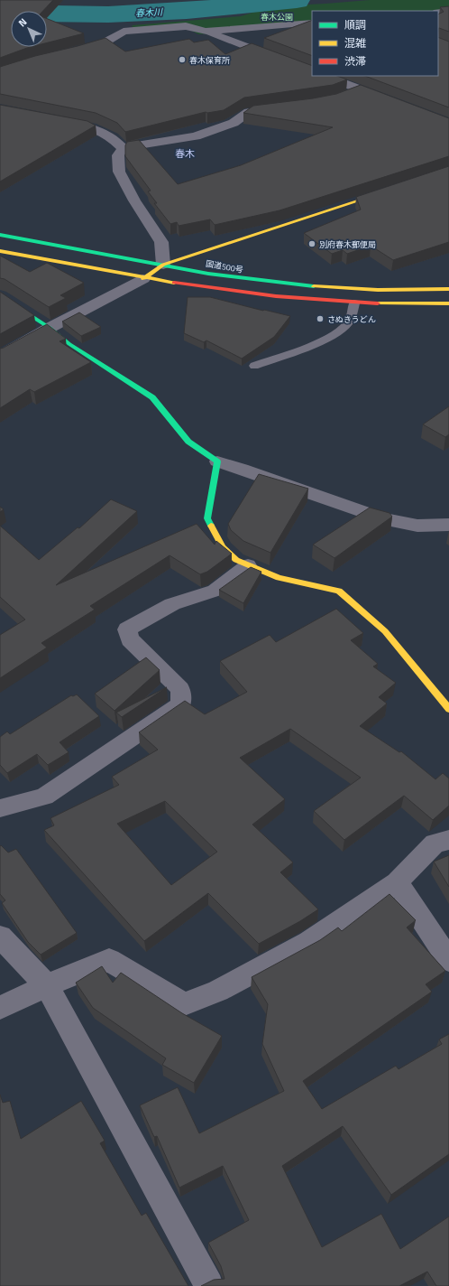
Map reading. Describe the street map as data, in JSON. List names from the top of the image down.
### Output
{
  "streets": {
    "main road": ["国道500号"]
  },
  "districts": ["春木"],
  "water": ["春木川"],
  "parks": ["春木公園"],
  "places": ["春木保育所", "別府春木郵便局", "さぬきうどん"],
  "legend": ["順調", "混雑", "渋滞"],
  "north": "top left"
}
